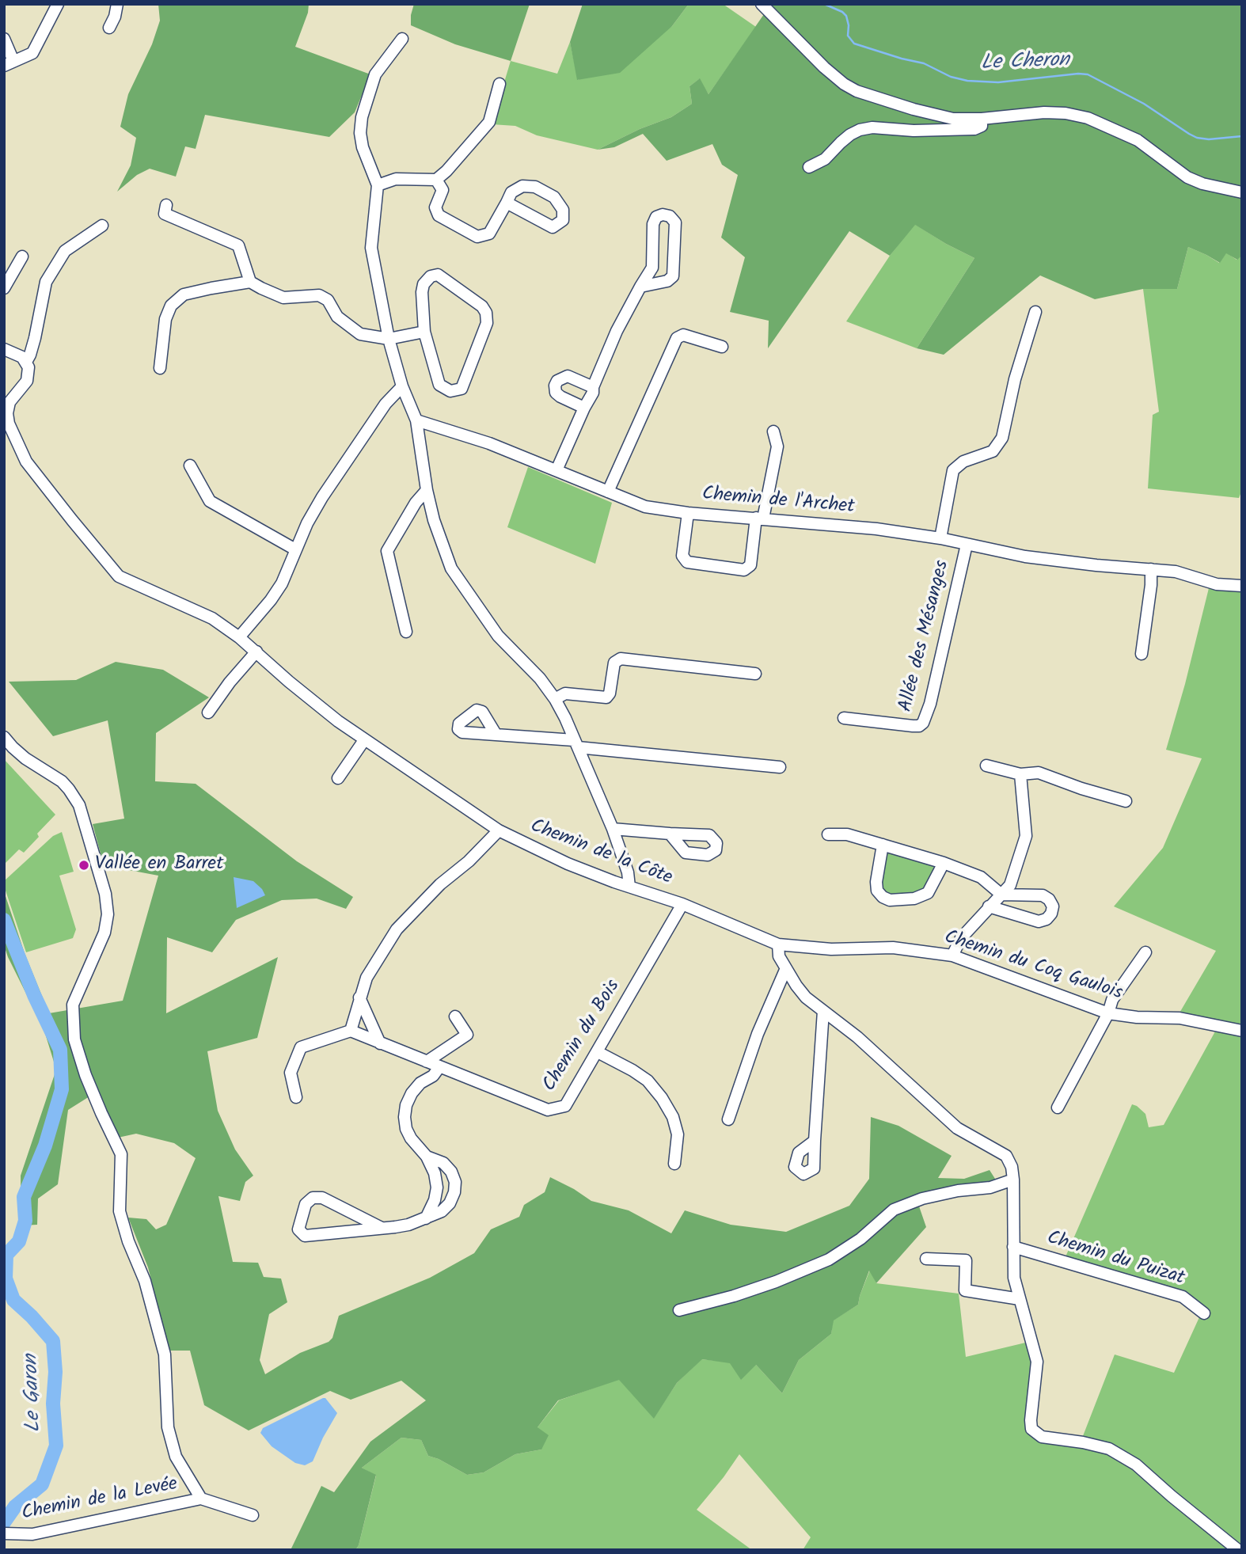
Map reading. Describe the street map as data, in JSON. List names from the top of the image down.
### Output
{
  "streets": {
    "street": [
      "Chemin de l'Archet",
      "Allée des Mésanges",
      "Chemin de la Côte",
      "Chemin du Coq Gaulois",
      "Chemin du Bois",
      "Chemin du Puizat",
      "Chemin de la Levée"
    ]
  },
  "crossings": [
    ["Chemin de l'Archet", "Allée des Mésanges"],
    ["Chemin de la Côte", "Chemin du Coq Gaulois"],
    ["Chemin de la Côte", "Chemin du Bois"]
  ],
  "water": ["Le Cheron", "Le Garon"],
  "places": ["Vallée en Barret"]
}
